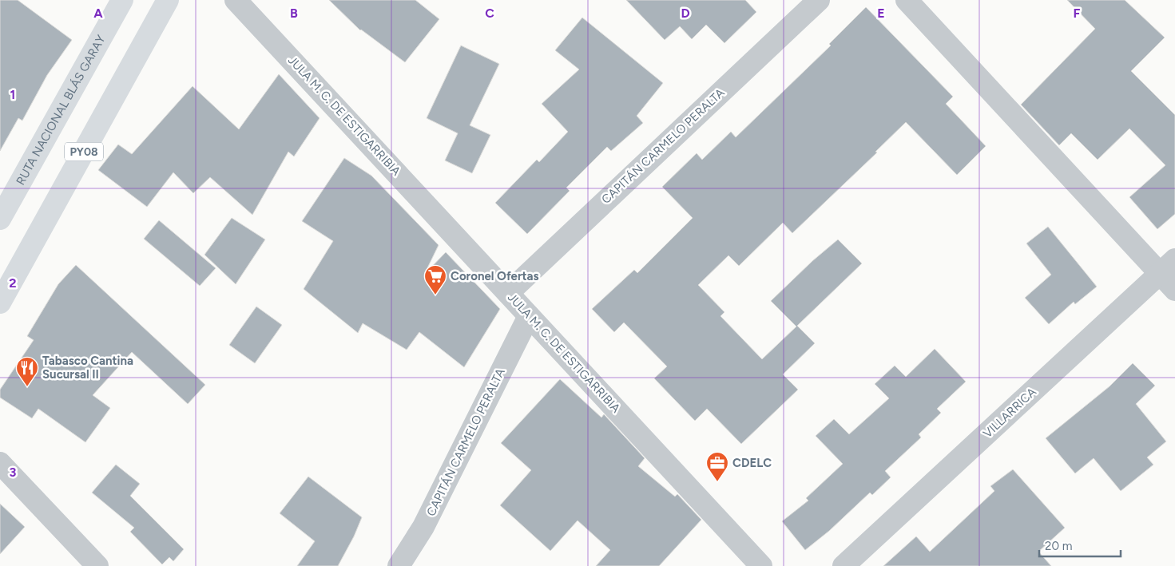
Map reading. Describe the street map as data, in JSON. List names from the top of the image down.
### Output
{
  "streets": {
    "highway": ["RUTA NACIONAL BLÁS GARAY", "PY08"],
    "street": ["JULA M. C. DE ESTIGARRIBIA", "CAPITÁN CARMELO PERALTA", "VILLARRICA"]
  },
  "crossings": [
    ["JULA M. C. DE ESTIGARRIBIA", "CAPITÁN CARMELO PERALTA"]
  ],
  "places": {
    "supermarket": ["Coronel Ofertas"],
    "restaurant": ["Tabasco Cantina Sucursal II"],
    "office": ["CDELC"]
  },
  "scale_bar": "20 m",
  "grid": {
    "columns": [
      "A",
      "B",
      "C",
      "D",
      "E",
      "F"
    ],
    "rows": ["1", "2", "3"]
  }
}
